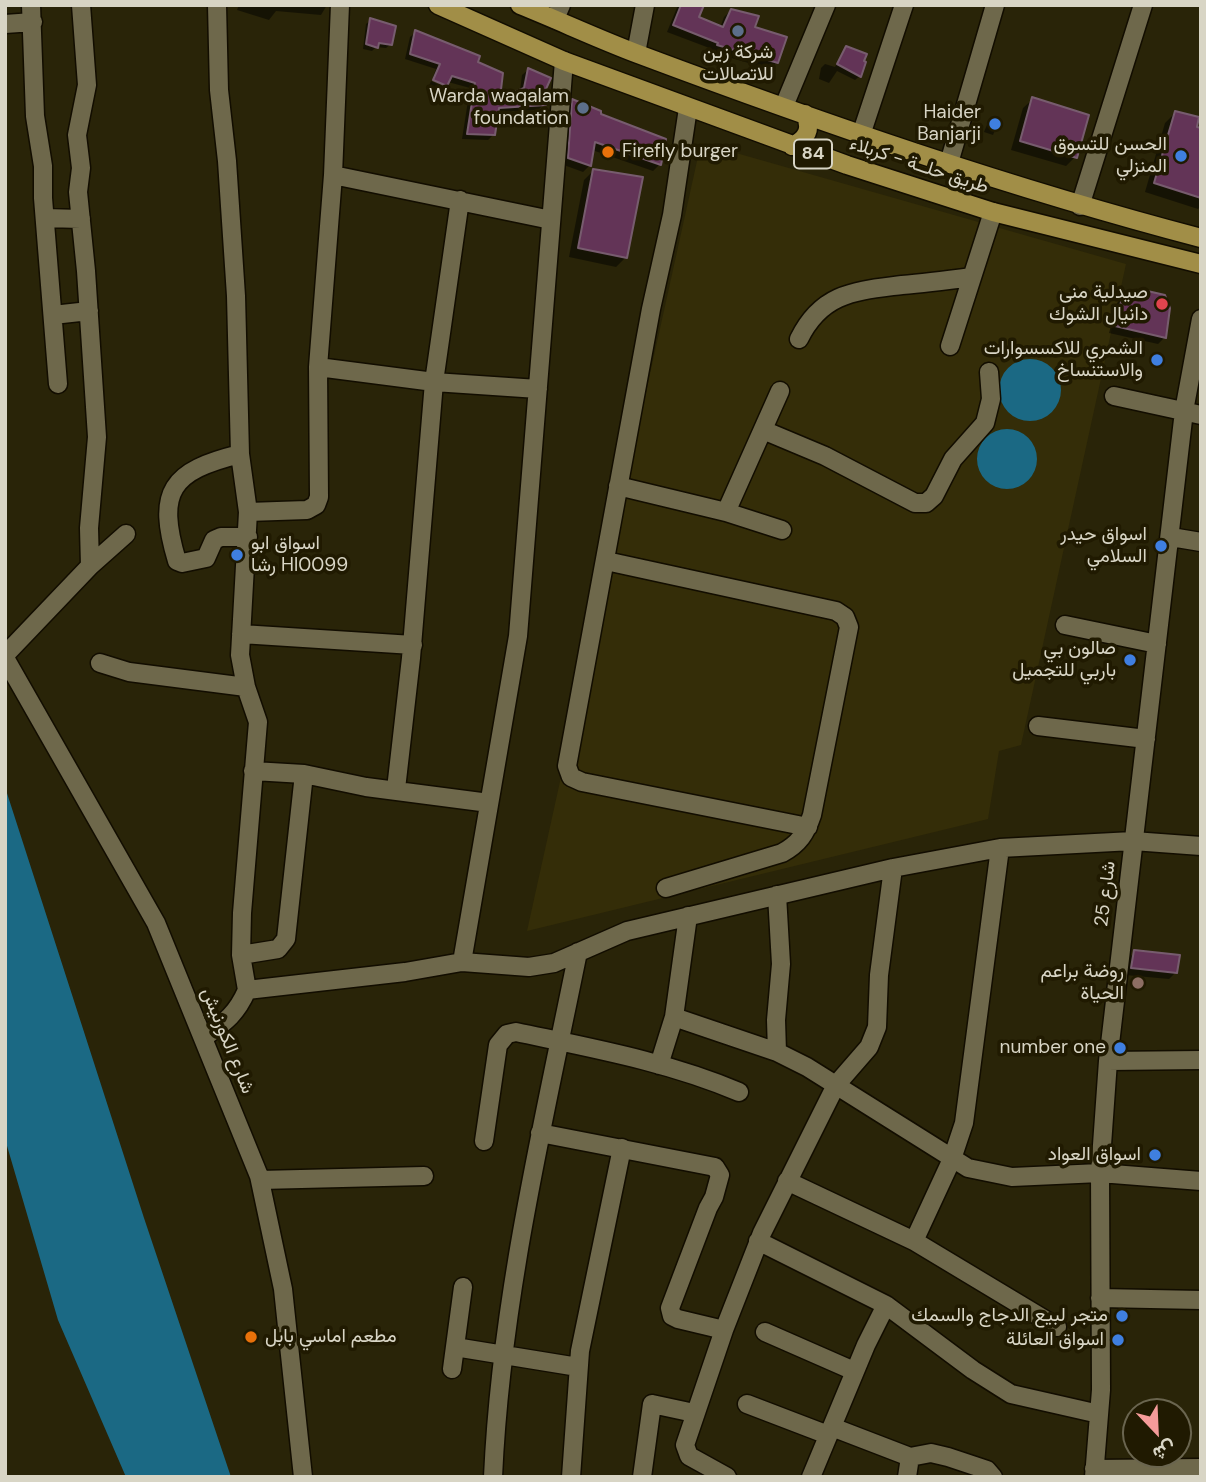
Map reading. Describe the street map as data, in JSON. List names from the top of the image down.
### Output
{
  "streets": {
    "main road": ["84", "طريق حلــة - كربلاء"],
    "street": ["شارع 25", "شارع الكورنيش"]
  },
  "places": [
    "شركة زين للاتصالات",
    "Warda waqalam foundation",
    "Haider Banjarji",
    "Firefly burger",
    "الحسن للتسوق المنزلي",
    "صيدلية منى دانيال الشوك",
    "الشمري للاكسسوارات والاستنساخ",
    "اسواق حيدر السلامي",
    "اسواق ابو رشا Hl0099",
    "صالون بي باربي للتجميل",
    "روضة براعم الحياة",
    "number one",
    "اسواق العواد",
    "متجر لبيع الدجاج والسمك",
    "مطعم اماسي بابل",
    "اسواق العائلة"
  ],
  "north": "bottom right"
}
